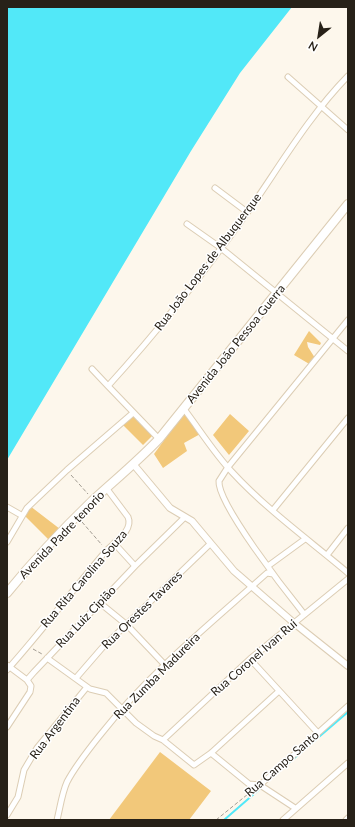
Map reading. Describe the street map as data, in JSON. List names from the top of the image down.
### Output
{
  "streets": {
    "main road": ["Avenida João Pessoa Guerra", "Avenida Padre tenorio"],
    "street": [
      "Rua João Lopes de Albuquerque",
      "Rua Rita Carolina Souza",
      "Rua Orestes Tavares",
      "Rua Luiz Cipião",
      "Rua Coronel Ivan Rui",
      "Rua Zumba Madureira",
      "Rua Argentina",
      "Rua Campo Santo"
    ]
  },
  "crossings": [
    ["Avenida João Pessoa Guerra", "Avenida Padre tenorio"],
    ["Avenida Padre tenorio", "Rua Rita Carolina Souza"]
  ],
  "north": "bottom left"
}
